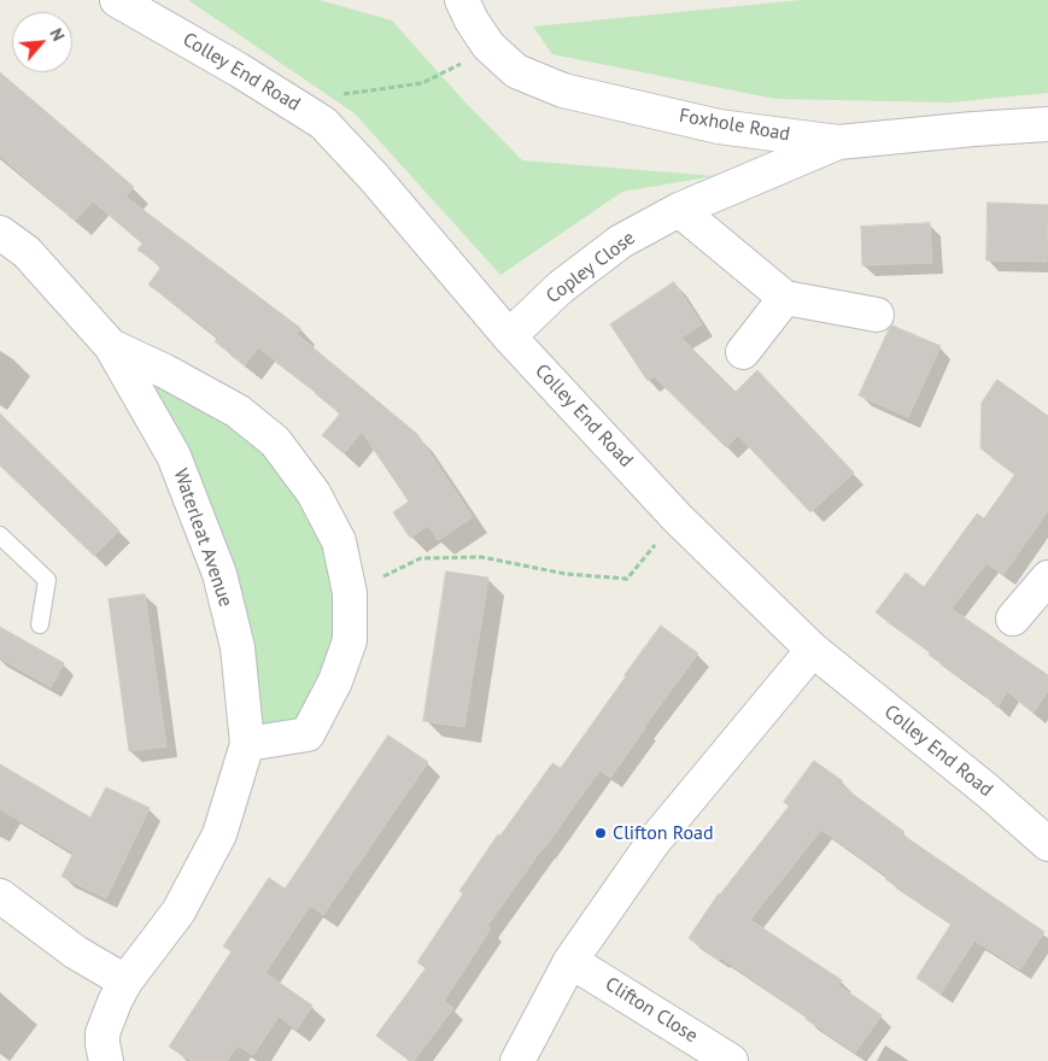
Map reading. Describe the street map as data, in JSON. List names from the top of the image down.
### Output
{
  "streets": {
    "street": [
      "Colley End Road",
      "Foxhole Road",
      "Copley Close",
      "Waterleat Avenue",
      "Clifton Close"
    ]
  },
  "crossings": [
    ["Colley End Road", "Copley Close"],
    ["Foxhole Road", "Copley Close"]
  ],
  "places": ["Clifton Road"],
  "north": "top right"
}
